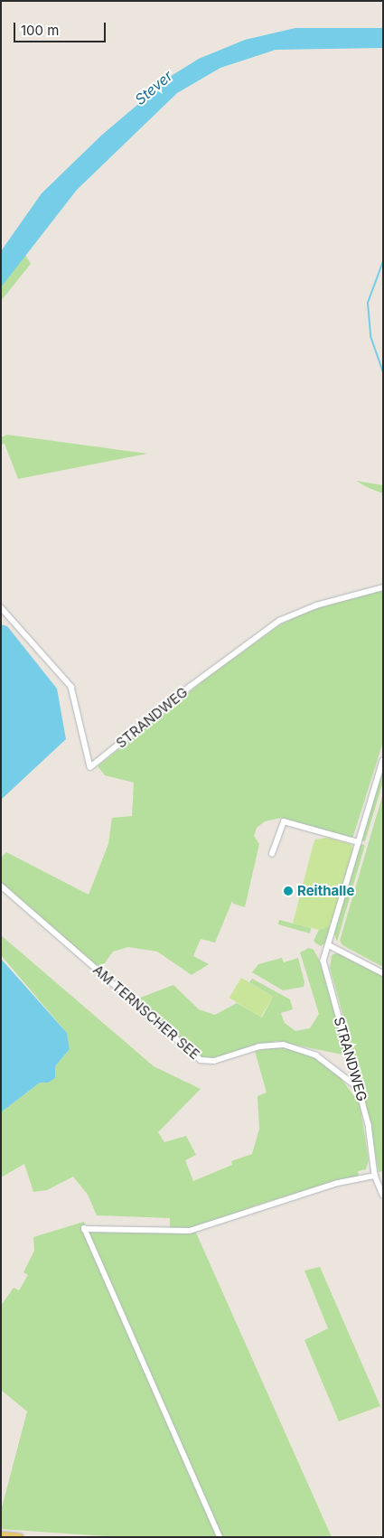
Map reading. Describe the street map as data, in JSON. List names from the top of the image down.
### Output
{
  "streets": {
    "street": ["STRANDWEG", "AM TERNSCHER SEE"]
  },
  "crossings": [
    ["STRANDWEG", "AM TERNSCHER SEE"]
  ],
  "water": ["Stever"],
  "places": ["Reithalle"],
  "scale_bar": "100 m"
}
